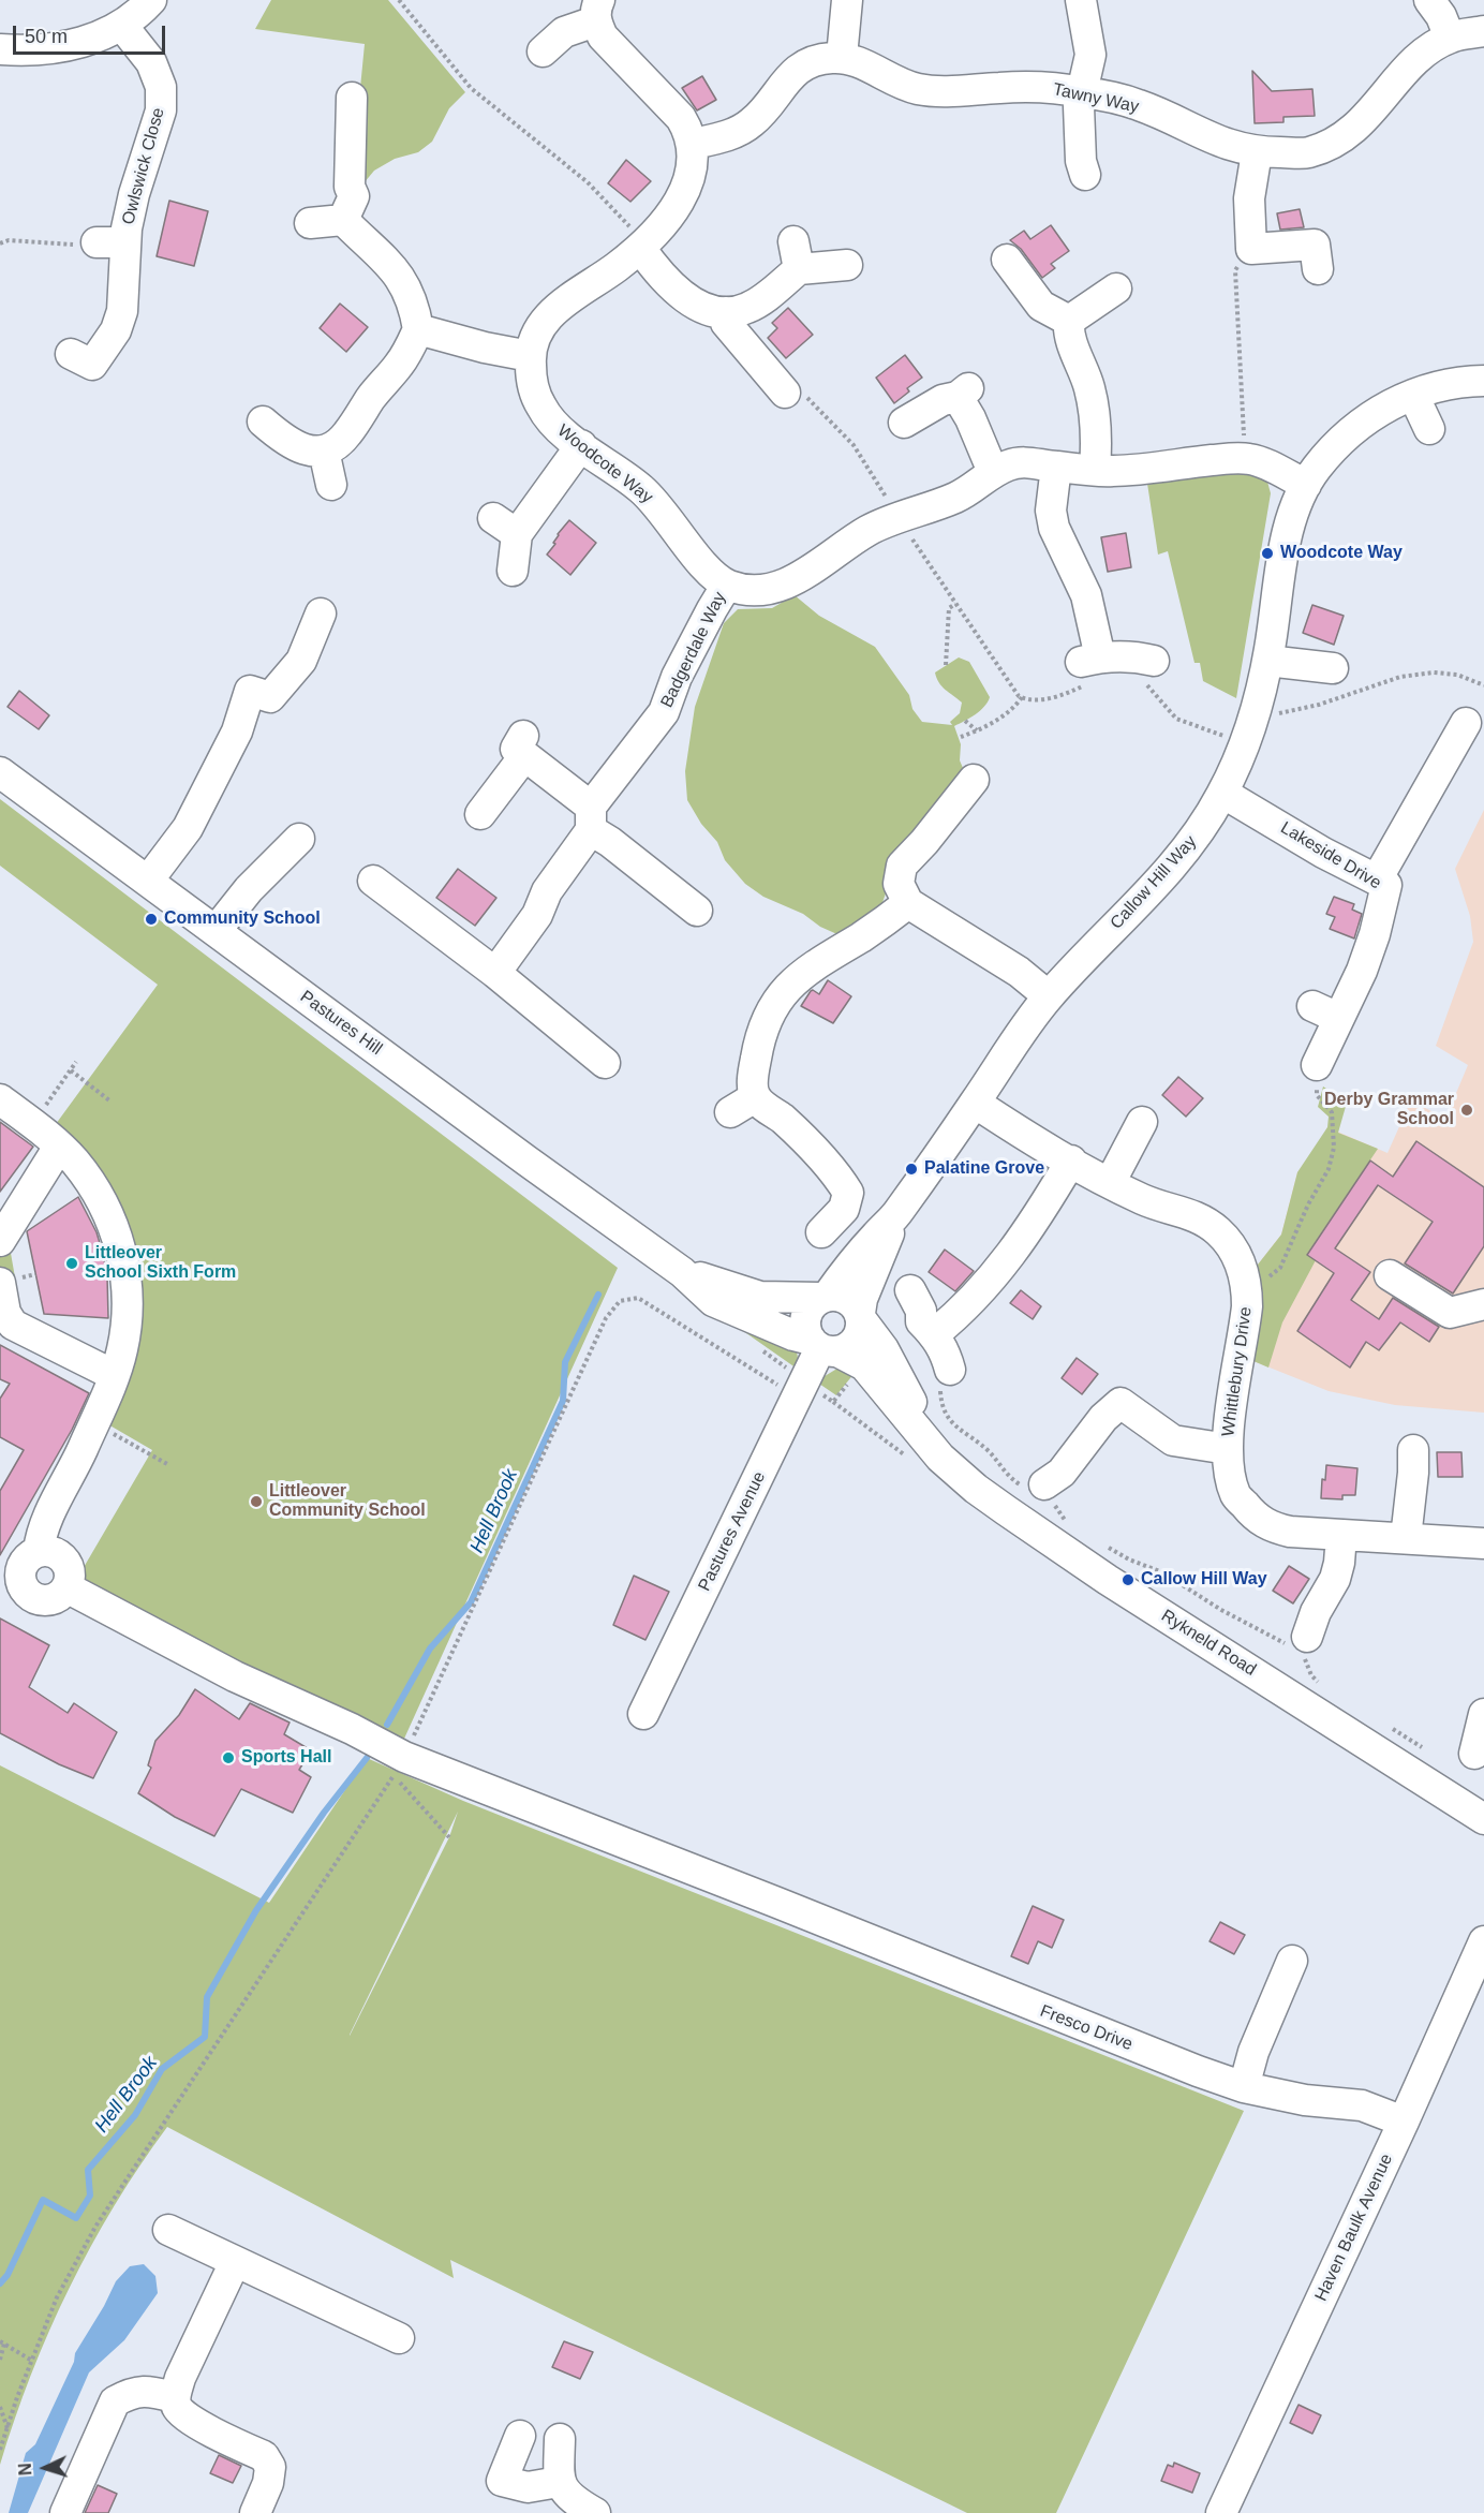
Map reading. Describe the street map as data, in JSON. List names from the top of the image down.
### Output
{
  "streets": {
    "street": [
      "Tawny Way",
      "Owlswick Close",
      "Woodcote Way",
      "Badgerdale Way",
      "Lakeside Drive",
      "Callow Hill Way",
      "Pastures Hill",
      "Whittlebury Drive",
      "Pastures Avenue",
      "Rykneld Road",
      "Fresco Drive",
      "Haven Baulk Avenue"
    ]
  },
  "crossings": [
    ["Woodcote Way", "Badgerdale Way"],
    ["Woodcote Way", "Callow Hill Way"],
    ["Lakeside Drive", "Callow Hill Way"],
    ["Callow Hill Way", "Pastures Hill"],
    ["Callow Hill Way", "Whittlebury Drive"],
    ["Callow Hill Way", "Pastures Avenue"],
    ["Callow Hill Way", "Rykneld Road"],
    ["Pastures Hill", "Pastures Avenue"],
    ["Pastures Hill", "Rykneld Road"],
    ["Pastures Avenue", "Rykneld Road"],
    ["Fresco Drive", "Haven Baulk Avenue"]
  ],
  "water": ["Hell Brook"],
  "places": [
    "Woodcote Way",
    "Community School",
    "Derby Grammar School",
    "Palatine Grove",
    "Littleover School Sixth Form",
    "Littleover Community School",
    "Callow Hill Way",
    "Sports Hall"
  ],
  "scale_bar": "50 m",
  "north": "left"
}
